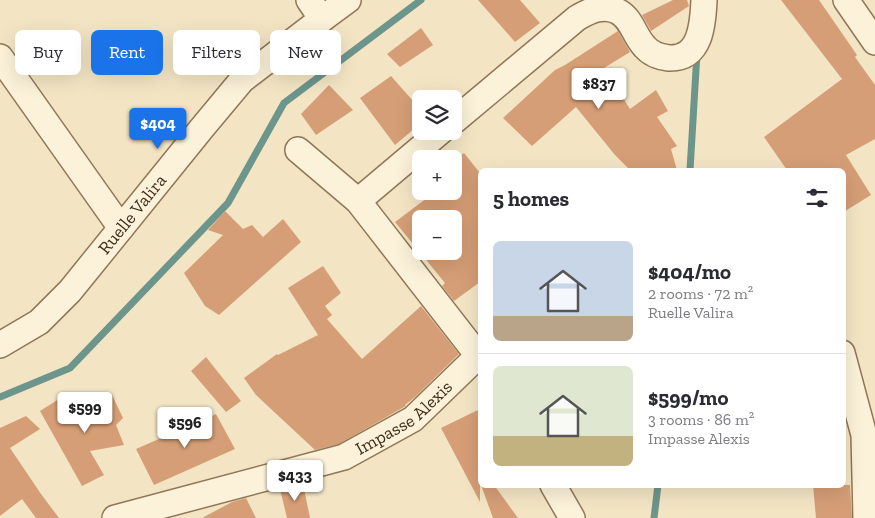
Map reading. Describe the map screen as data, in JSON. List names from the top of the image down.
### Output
{
  "streets": {
    "street": ["Ruelle Valira", "Impasse Alexis"]
  },
  "page": {
    "chip": [
      "Buy",
      "Rent",
      "Filters",
      "New"
    ],
    "price": [
      "$837",
      "$404",
      "$599",
      "$596",
      "$433"
    ],
    "map_buttons": ["+", "−"],
    "heading": "5 homes",
    "list": [
      {
        "name": "$404/mo",
        "note": "2 rooms · 72 m² · Ruelle Valira"
      },
      {
        "name": "$599/mo",
        "note": "3 rooms · 86 m² · Impasse Alexis"
      }
    ]
  }
}
